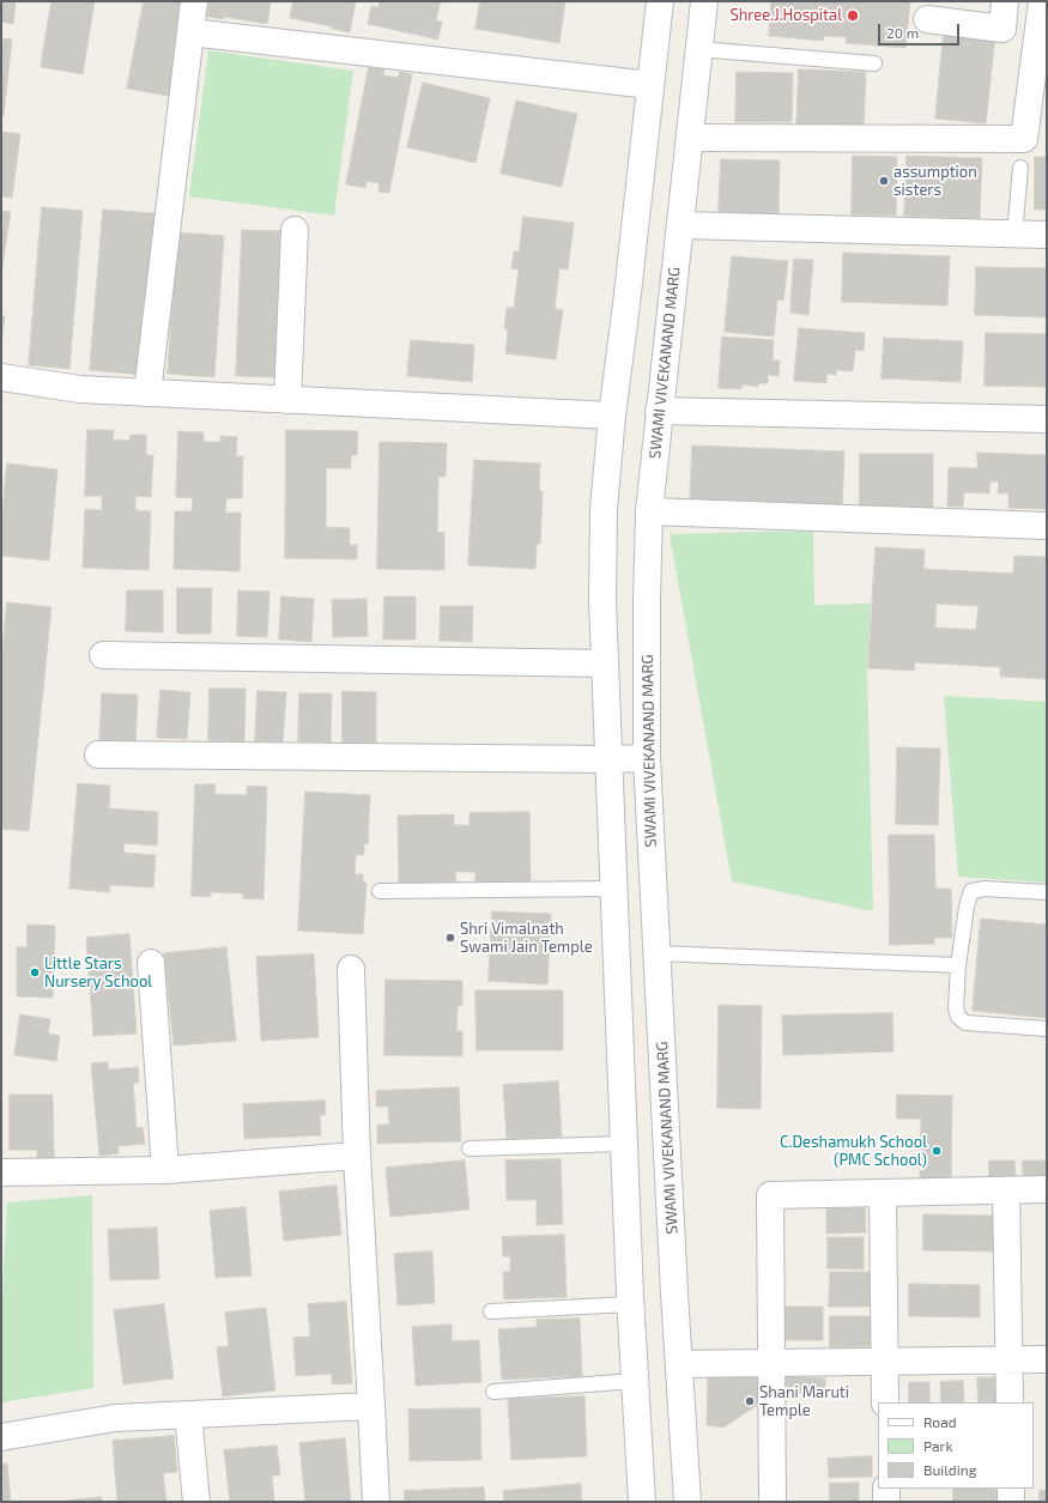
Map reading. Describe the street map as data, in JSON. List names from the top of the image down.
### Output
{
  "streets": {
    "street": ["SWAMI VIVEKANAND MARG"]
  },
  "places": [
    "Shree.J.Hospital",
    "assumption sisters",
    "Shri Vimalnath Swami Jain Temple",
    "Little Stars Nursery School",
    "C.Deshamukh School (PMC School)",
    "Shani Maruti Temple"
  ],
  "legend": ["Road", "Park", "Building"],
  "scale_bar": "20 m"
}
